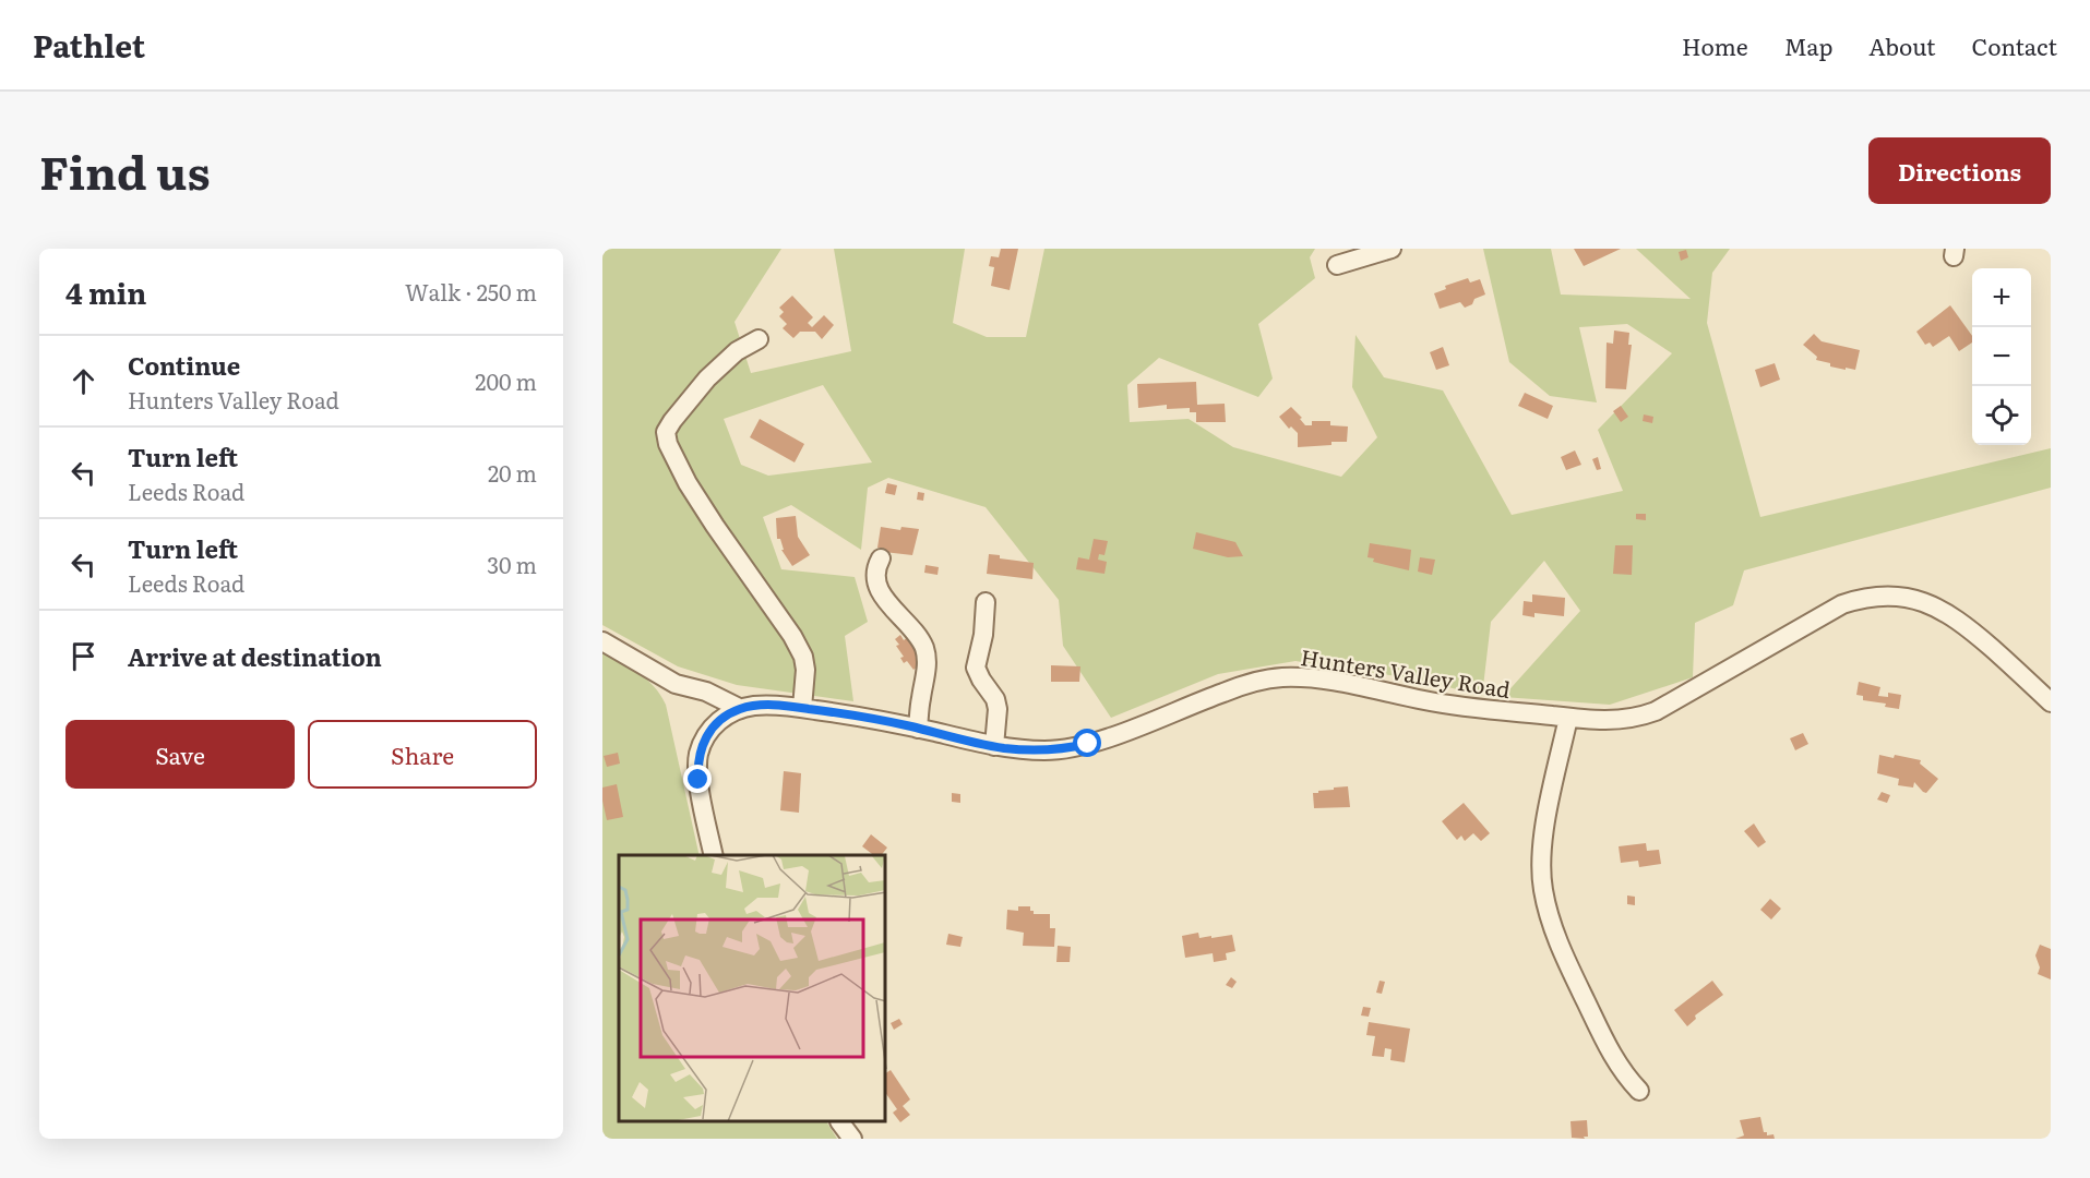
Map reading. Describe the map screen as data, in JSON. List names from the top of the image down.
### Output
{
  "streets": {
    "street": ["Hunters Valley Road"]
  },
  "page": {
    "header": "Pathlet",
    "nav": [
      "Home",
      "Map",
      "About",
      "Contact"
    ],
    "title": "Find us",
    "buttons": [
      "Directions",
      ["Save", "Share"]
    ],
    "heading": ["4 min", "Walk · 250 m"],
    "map_buttons": ["+", "−"],
    "list": [
      ["Continue", "Hunters Valley Road", "200 m"],
      ["Turn left", "Leeds Road", "20 m"],
      ["Turn left", "Leeds Road", "30 m"],
      "Arrive at destination"
    ]
  }
}
